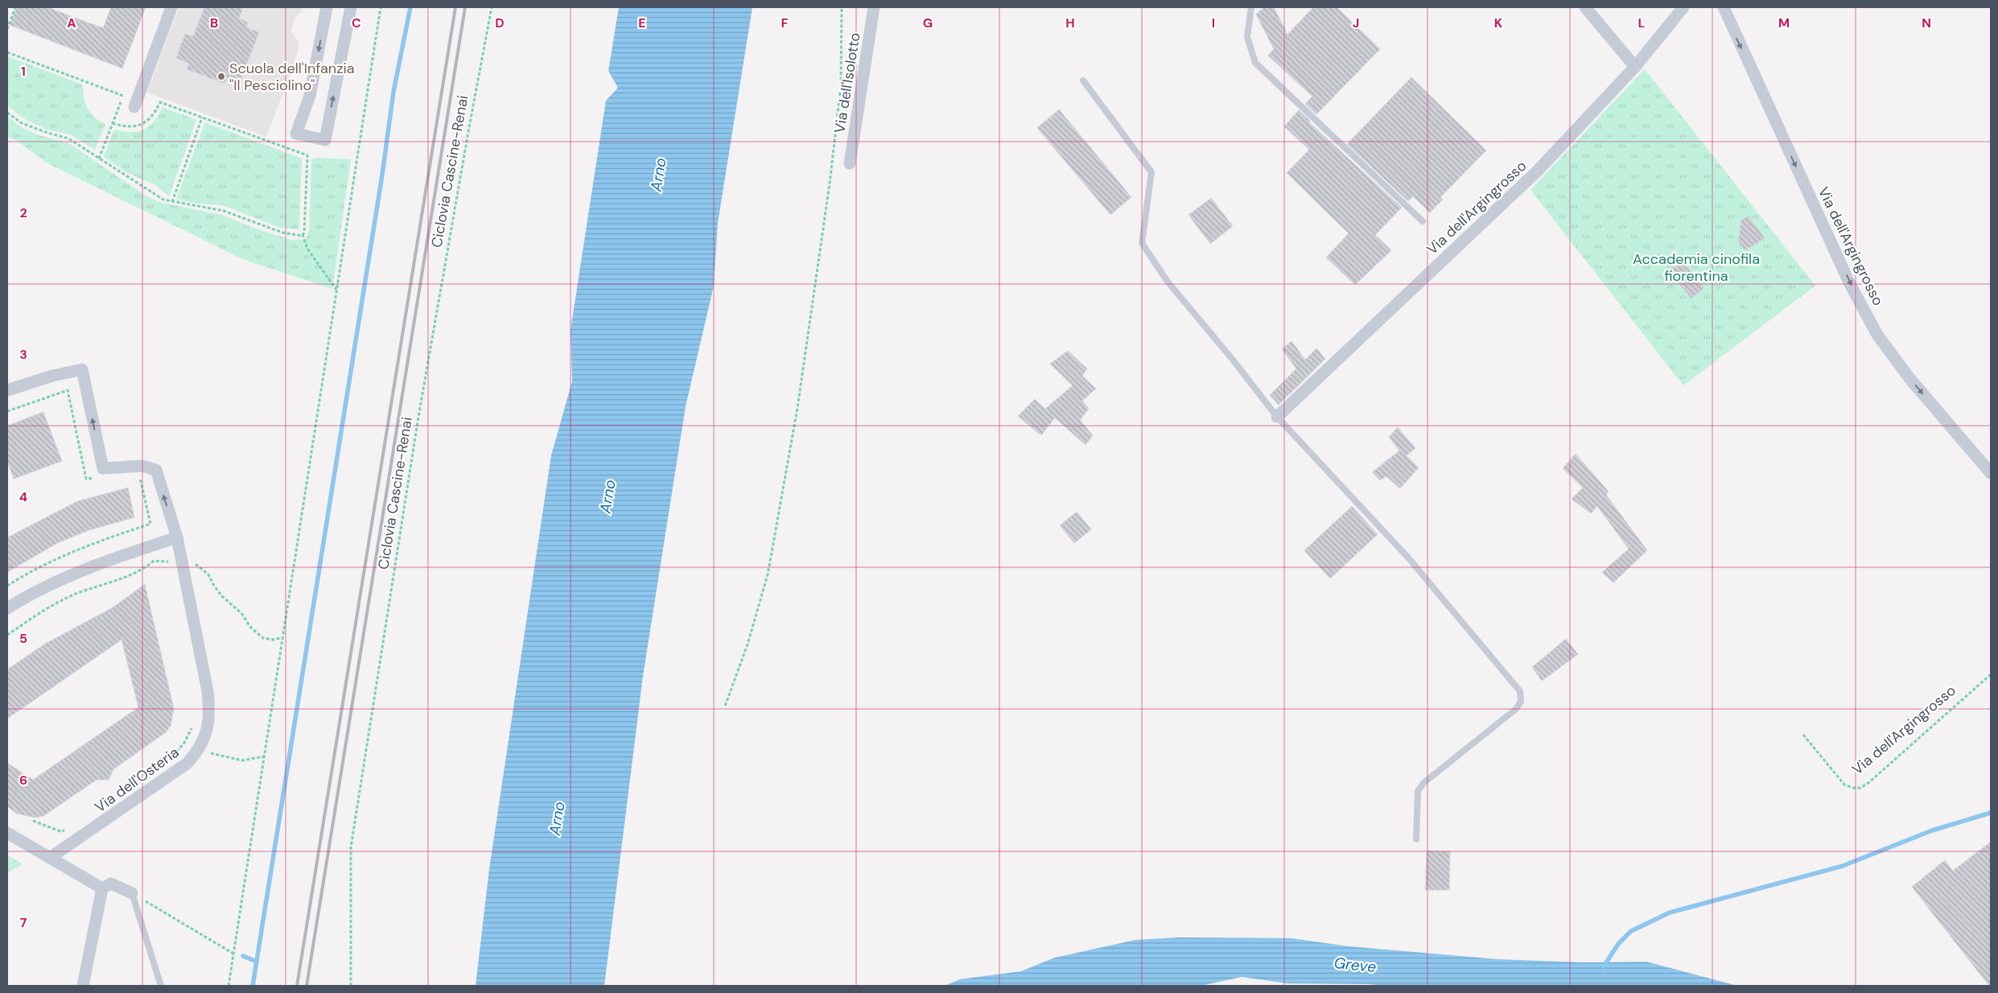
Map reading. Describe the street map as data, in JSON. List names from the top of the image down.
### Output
{
  "streets": {
    "street": ["Via dell'Isolotto", "Via dell'Argingrosso", "Via dell'Osteria"],
    "path": ["Ciclovia Cascine-Renai"]
  },
  "one_way": ["Via dell'Argingrosso"],
  "water": ["Arno", "Greve"],
  "parks": ["Accademia cinofila fiorentina"],
  "places": ["Scuola dell'Infanzia \"Il Pesciolino\""],
  "grid": {
    "columns": [
      "A",
      "B",
      "C",
      "D",
      "E",
      "F",
      "G",
      "H",
      "I",
      "J",
      "K",
      "L",
      "M",
      "N"
    ],
    "rows": [
      "1",
      "2",
      "3",
      "4",
      "5",
      "6",
      "7"
    ]
  }
}
